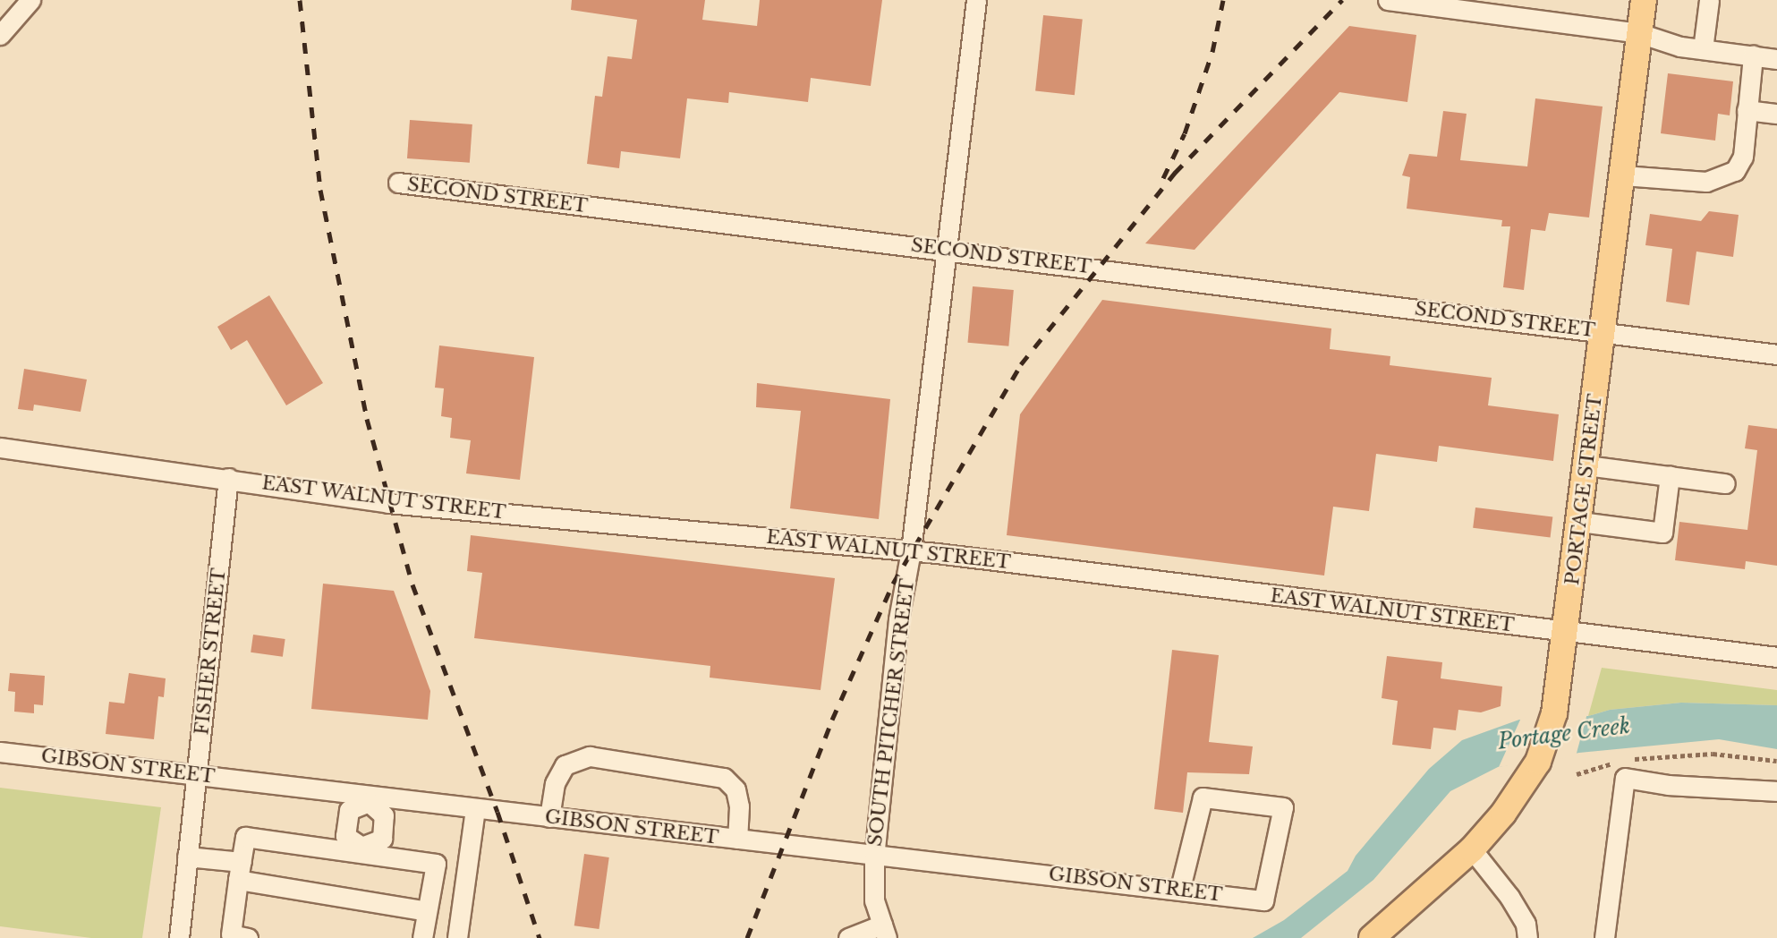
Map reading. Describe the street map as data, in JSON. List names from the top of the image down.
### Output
{
  "streets": {
    "main road": ["PORTAGE STREET"],
    "street": [
      "SECOND STREET",
      "EAST WALNUT STREET",
      "FISHER STREET",
      "SOUTH PITCHER STREET",
      "GIBSON STREET"
    ]
  },
  "crossings": [
    ["SECOND STREET", "PORTAGE STREET"],
    ["SECOND STREET", "SOUTH PITCHER STREET"],
    ["PORTAGE STREET", "EAST WALNUT STREET"],
    ["EAST WALNUT STREET", "FISHER STREET"],
    ["EAST WALNUT STREET", "SOUTH PITCHER STREET"],
    ["FISHER STREET", "GIBSON STREET"],
    ["SOUTH PITCHER STREET", "GIBSON STREET"]
  ],
  "water": ["Portage Creek"]
}
